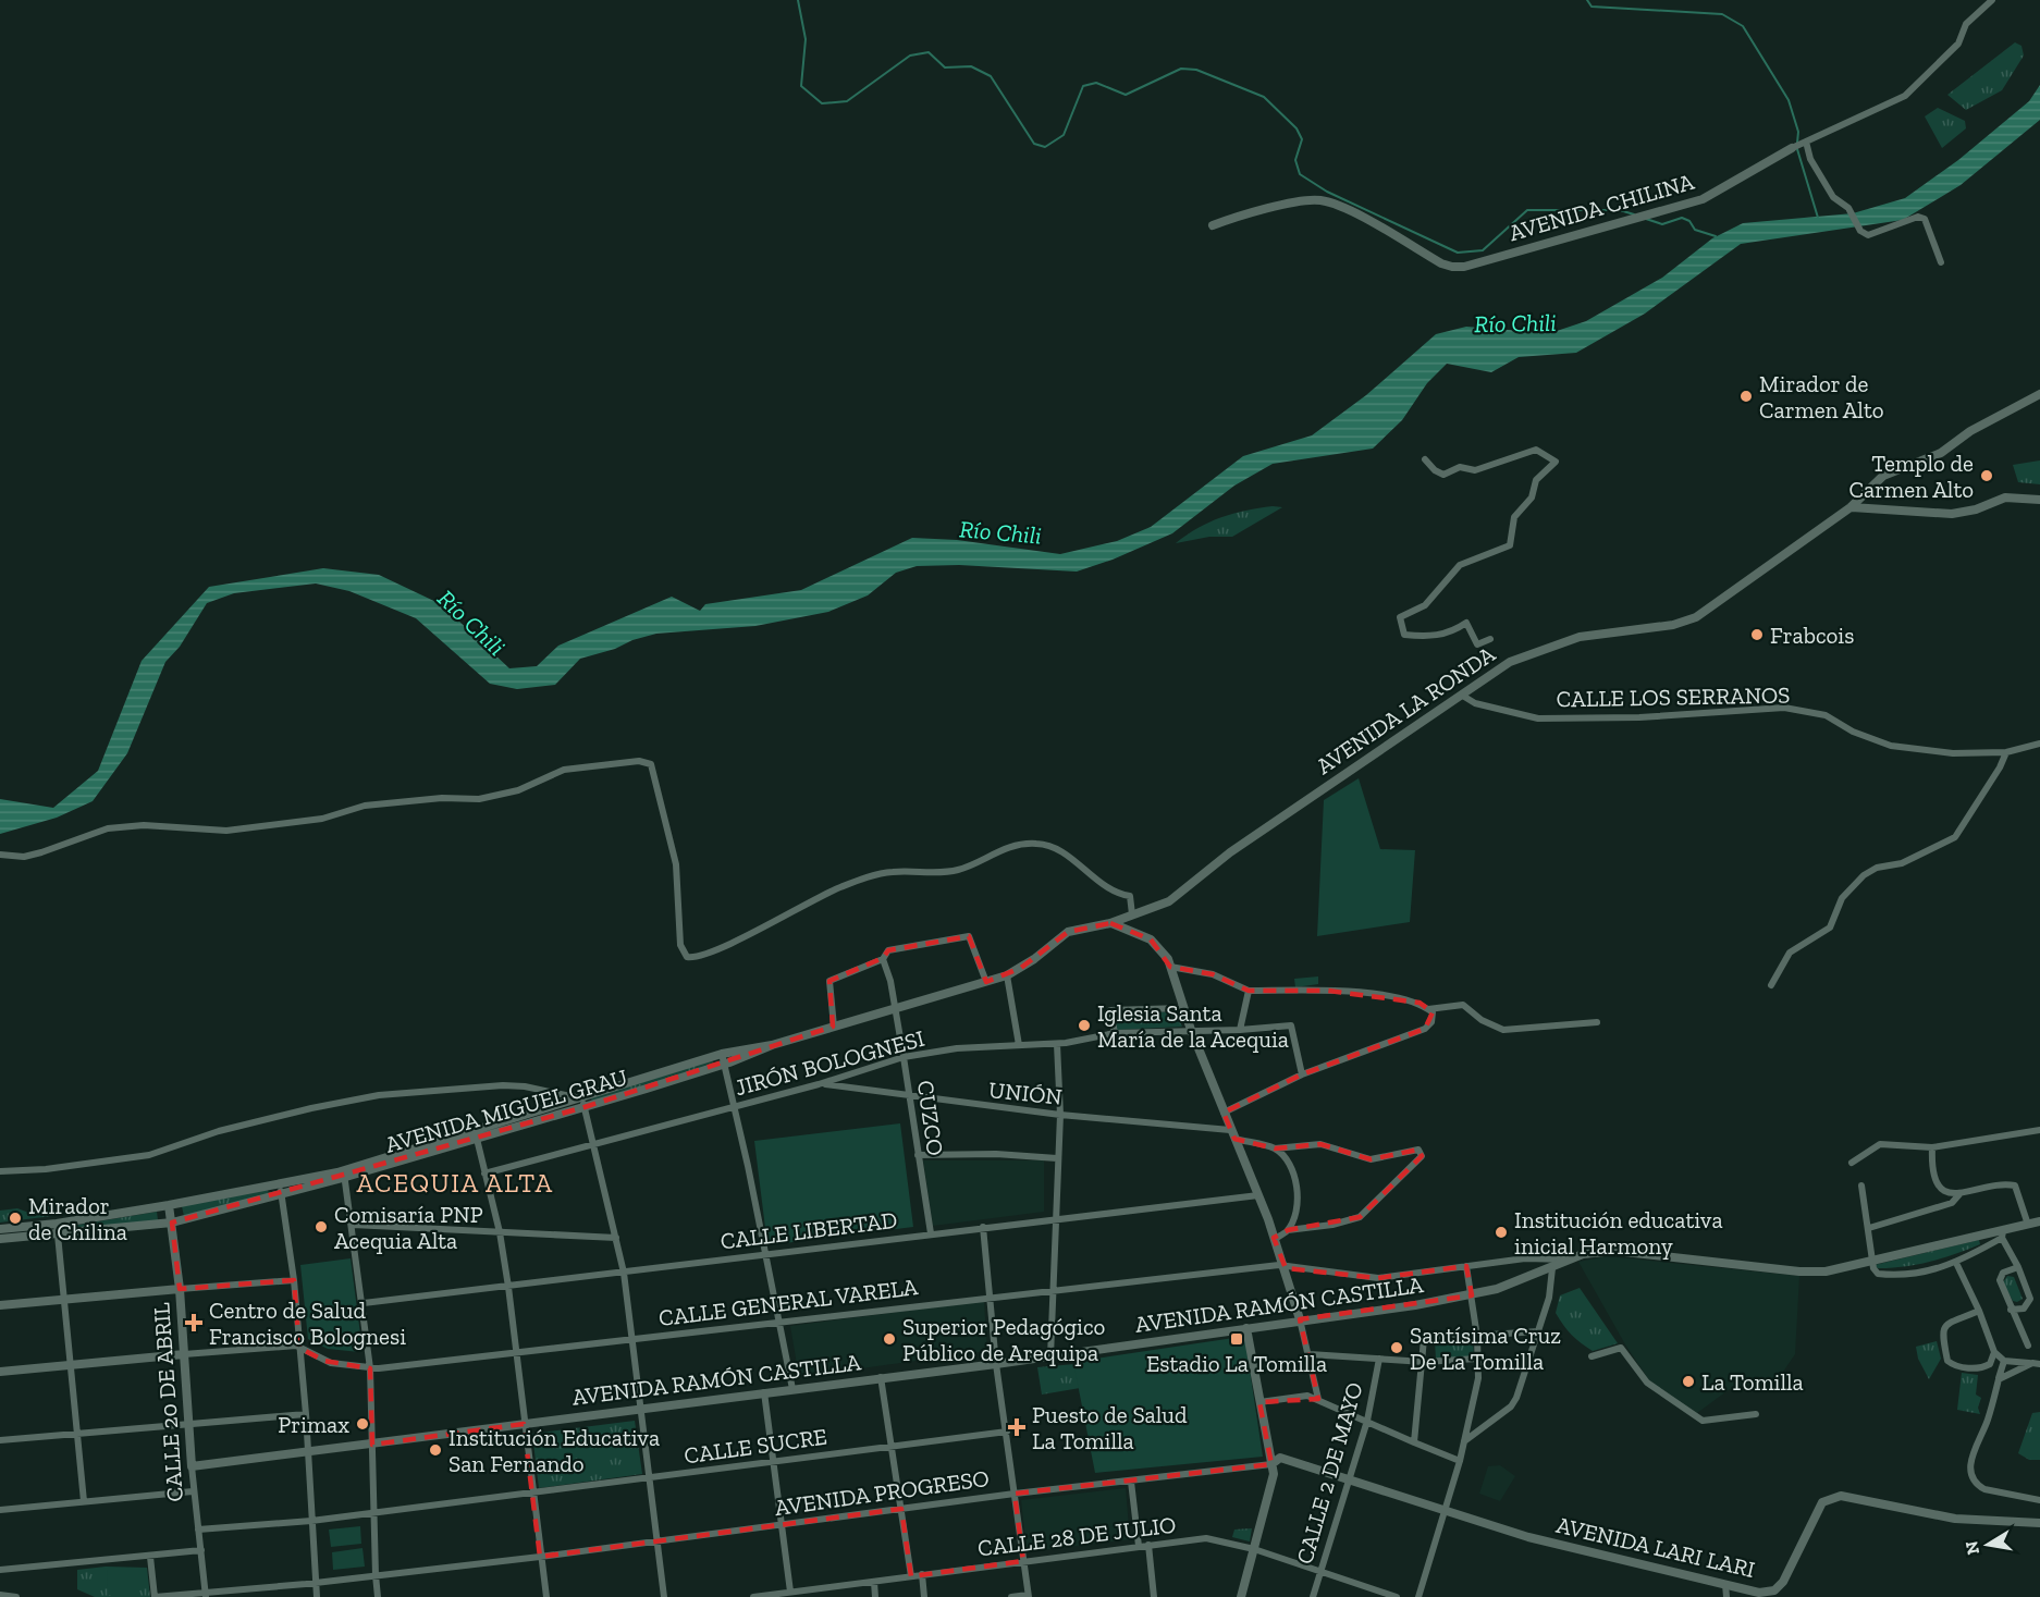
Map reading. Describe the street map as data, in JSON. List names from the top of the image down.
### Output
{
  "streets": {
    "main road": [
      "AVENIDA CHILINA",
      "AVENIDA LA RONDA",
      "AVENIDA MIGUEL GRAU",
      "AVENIDA RAMÓN CASTILLA",
      "CALLE 20 DE ABRIL",
      "AVENIDA PROGRESO",
      "AVENIDA LARI LARI"
    ],
    "street": [
      "CALLE LOS SERRANOS",
      "JIRÓN BOLOGNESI",
      "UNIÓN",
      "CUZCO",
      "CALLE LIBERTAD",
      "CALLE GENERAL VARELA",
      "CALLE SUCRE",
      "CALLE 2 DE MAYO",
      "CALLE 28 DE JULIO"
    ]
  },
  "crossings": [
    ["CALLE LOS SERRANOS", "AVENIDA LA RONDA"],
    ["AVENIDA LA RONDA", "AVENIDA MIGUEL GRAU"],
    ["JIRÓN BOLOGNESI", "UNIÓN"],
    ["JIRÓN BOLOGNESI", "CUZCO"],
    ["UNIÓN", "CUZCO"],
    ["AVENIDA MIGUEL GRAU", "CUZCO"],
    ["AVENIDA MIGUEL GRAU", "CALLE 20 DE ABRIL"],
    ["CUZCO", "CALLE LIBERTAD"],
    ["CALLE GENERAL VARELA", "AVENIDA RAMÓN CASTILLA"],
    ["AVENIDA RAMÓN CASTILLA", "CALLE 20 DE ABRIL"],
    ["CALLE 20 DE ABRIL", "CALLE SUCRE"],
    ["CALLE 20 DE ABRIL", "AVENIDA PROGRESO"],
    ["CALLE 2 DE MAYO", "AVENIDA PROGRESO"],
    ["CALLE 2 DE MAYO", "CALLE 28 DE JULIO"],
    ["AVENIDA PROGRESO", "AVENIDA LARI LARI"]
  ],
  "districts": ["ACEQUIA ALTA"],
  "water": ["Río Chili"],
  "places": {
    "other": [
      "Mirador de Carmen Alto",
      "Templo de Carmen Alto",
      "Frabcois",
      "Iglesia Santa María de la Acequia",
      "Mirador de Chilina",
      "Comisaría PNP Acequia Alta",
      "Institución educativa inicial Harmony",
      "Superior Pedagógico Público de Arequipa",
      "Santísima Cruz De La Tomilla",
      "La Tomilla",
      "Primax",
      "Institución Educativa San Fernando"
    ],
    "health": ["Centro de Salud Francisco Bolognesi", "Puesto de Salud La Tomilla"],
    "transit": ["Estadio La Tomilla"]
  },
  "north": "left"
}
